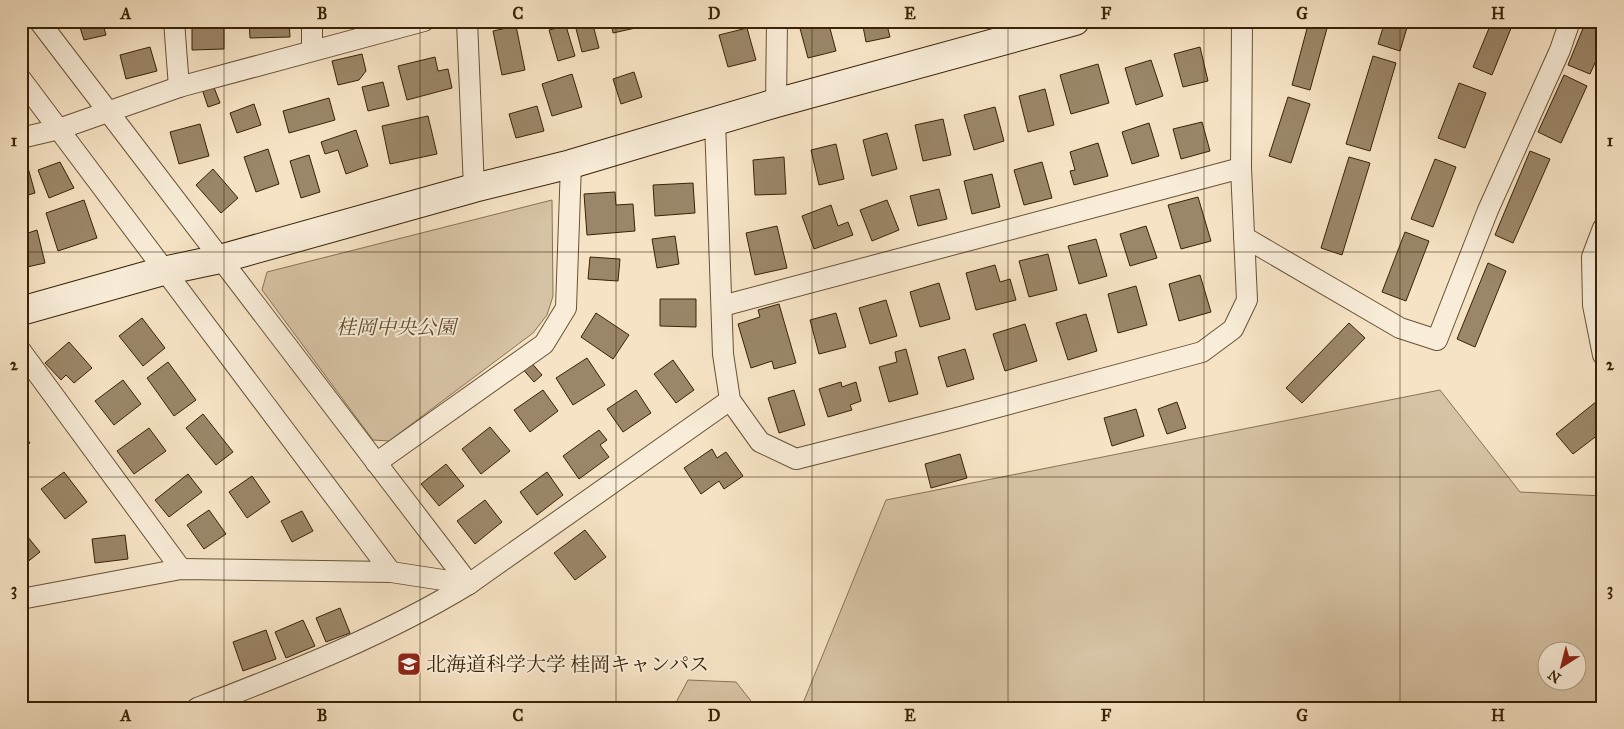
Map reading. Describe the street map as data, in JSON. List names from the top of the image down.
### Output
{
  "parks": ["桂岡中央公園"],
  "places": {
    "school or university": ["北海道科学大学 桂岡キャンパス"]
  },
  "north": "bottom left",
  "grid": {
    "columns": [
      "A",
      "B",
      "C",
      "D",
      "E",
      "F",
      "G",
      "H"
    ],
    "rows": ["1", "2", "3"]
  }
}
